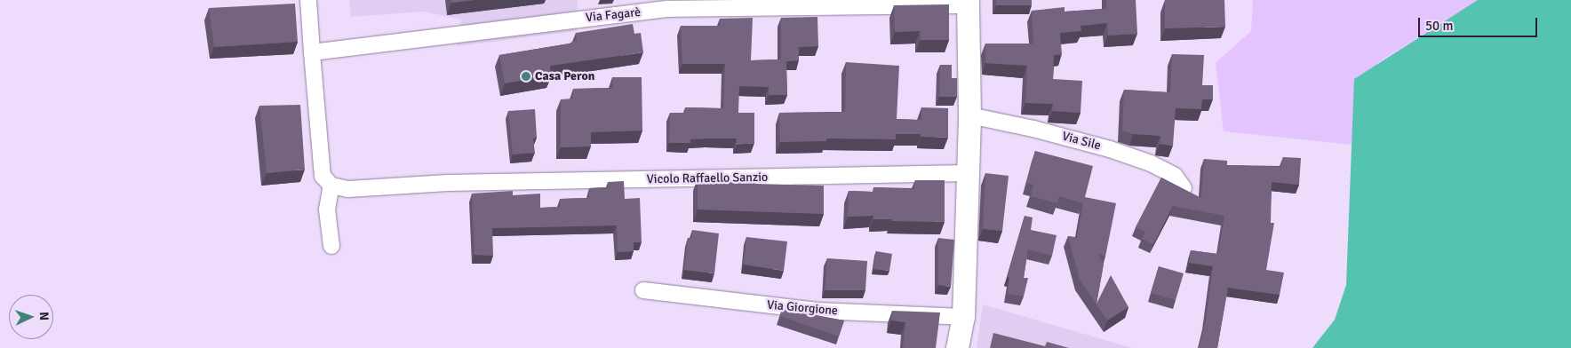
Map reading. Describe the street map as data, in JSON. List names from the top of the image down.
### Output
{
  "streets": {
    "street": [
      "Via Fagarè",
      "Via Sile",
      "Vicolo Raffaello Sanzio",
      "Via Giorgione"
    ]
  },
  "places": ["Casa Peron"],
  "scale_bar": "50 m",
  "north": "right"
}
